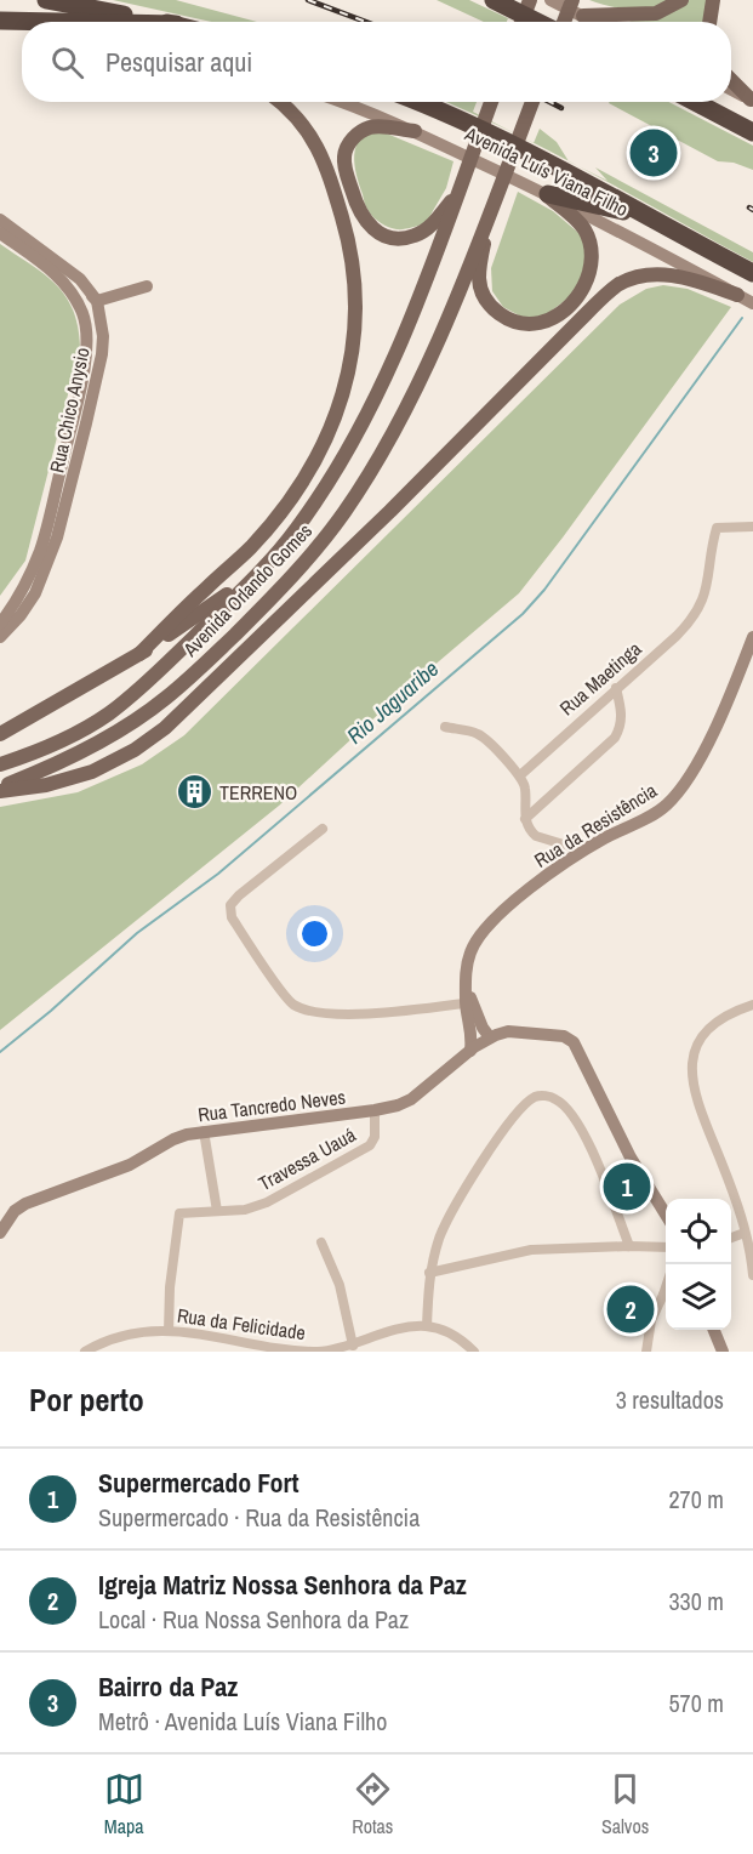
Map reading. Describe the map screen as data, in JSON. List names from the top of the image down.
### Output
{
  "streets": {
    "highway": ["Avenida Luís Viana Filho"],
    "main road": ["Avenida Orlando Gomes"],
    "street": [
      "Rua Chico Anysio",
      "Rua Maetinga",
      "Rua da Resistência",
      "Rua Tancredo Neves",
      "Travessa Uauá",
      "Rua da Felicidade"
    ]
  },
  "crossings": [
    ["Rua da Resistência", "Rua Tancredo Neves"],
    ["Rua Tancredo Neves", "Travessa Uauá"],
    ["Travessa Uauá", "Rua da Felicidade"]
  ],
  "water": ["Rio Jaguaribe"],
  "places": {
    "building": ["TERRENO"]
  },
  "page": {
    "search": "Pesquisar aqui",
    "pins": ["3", "1", "2"],
    "heading": ["Por perto", "3 resultados"],
    "list": [
      {
        "mark": "1",
        "name": "Supermercado Fort",
        "note": "Supermercado · Rua da Resistência",
        "value": "270 m"
      },
      {
        "mark": "2",
        "name": "Igreja Matriz Nossa Senhora da Paz",
        "note": "Local · Rua Nossa Senhora da Paz",
        "value": "330 m"
      },
      {
        "mark": "3",
        "name": "Bairro da Paz",
        "note": "Metrô · Avenida Luís Viana Filho",
        "value": "570 m"
      }
    ],
    "nav": ["Mapa", "Rotas", "Salvos"]
  }
}
